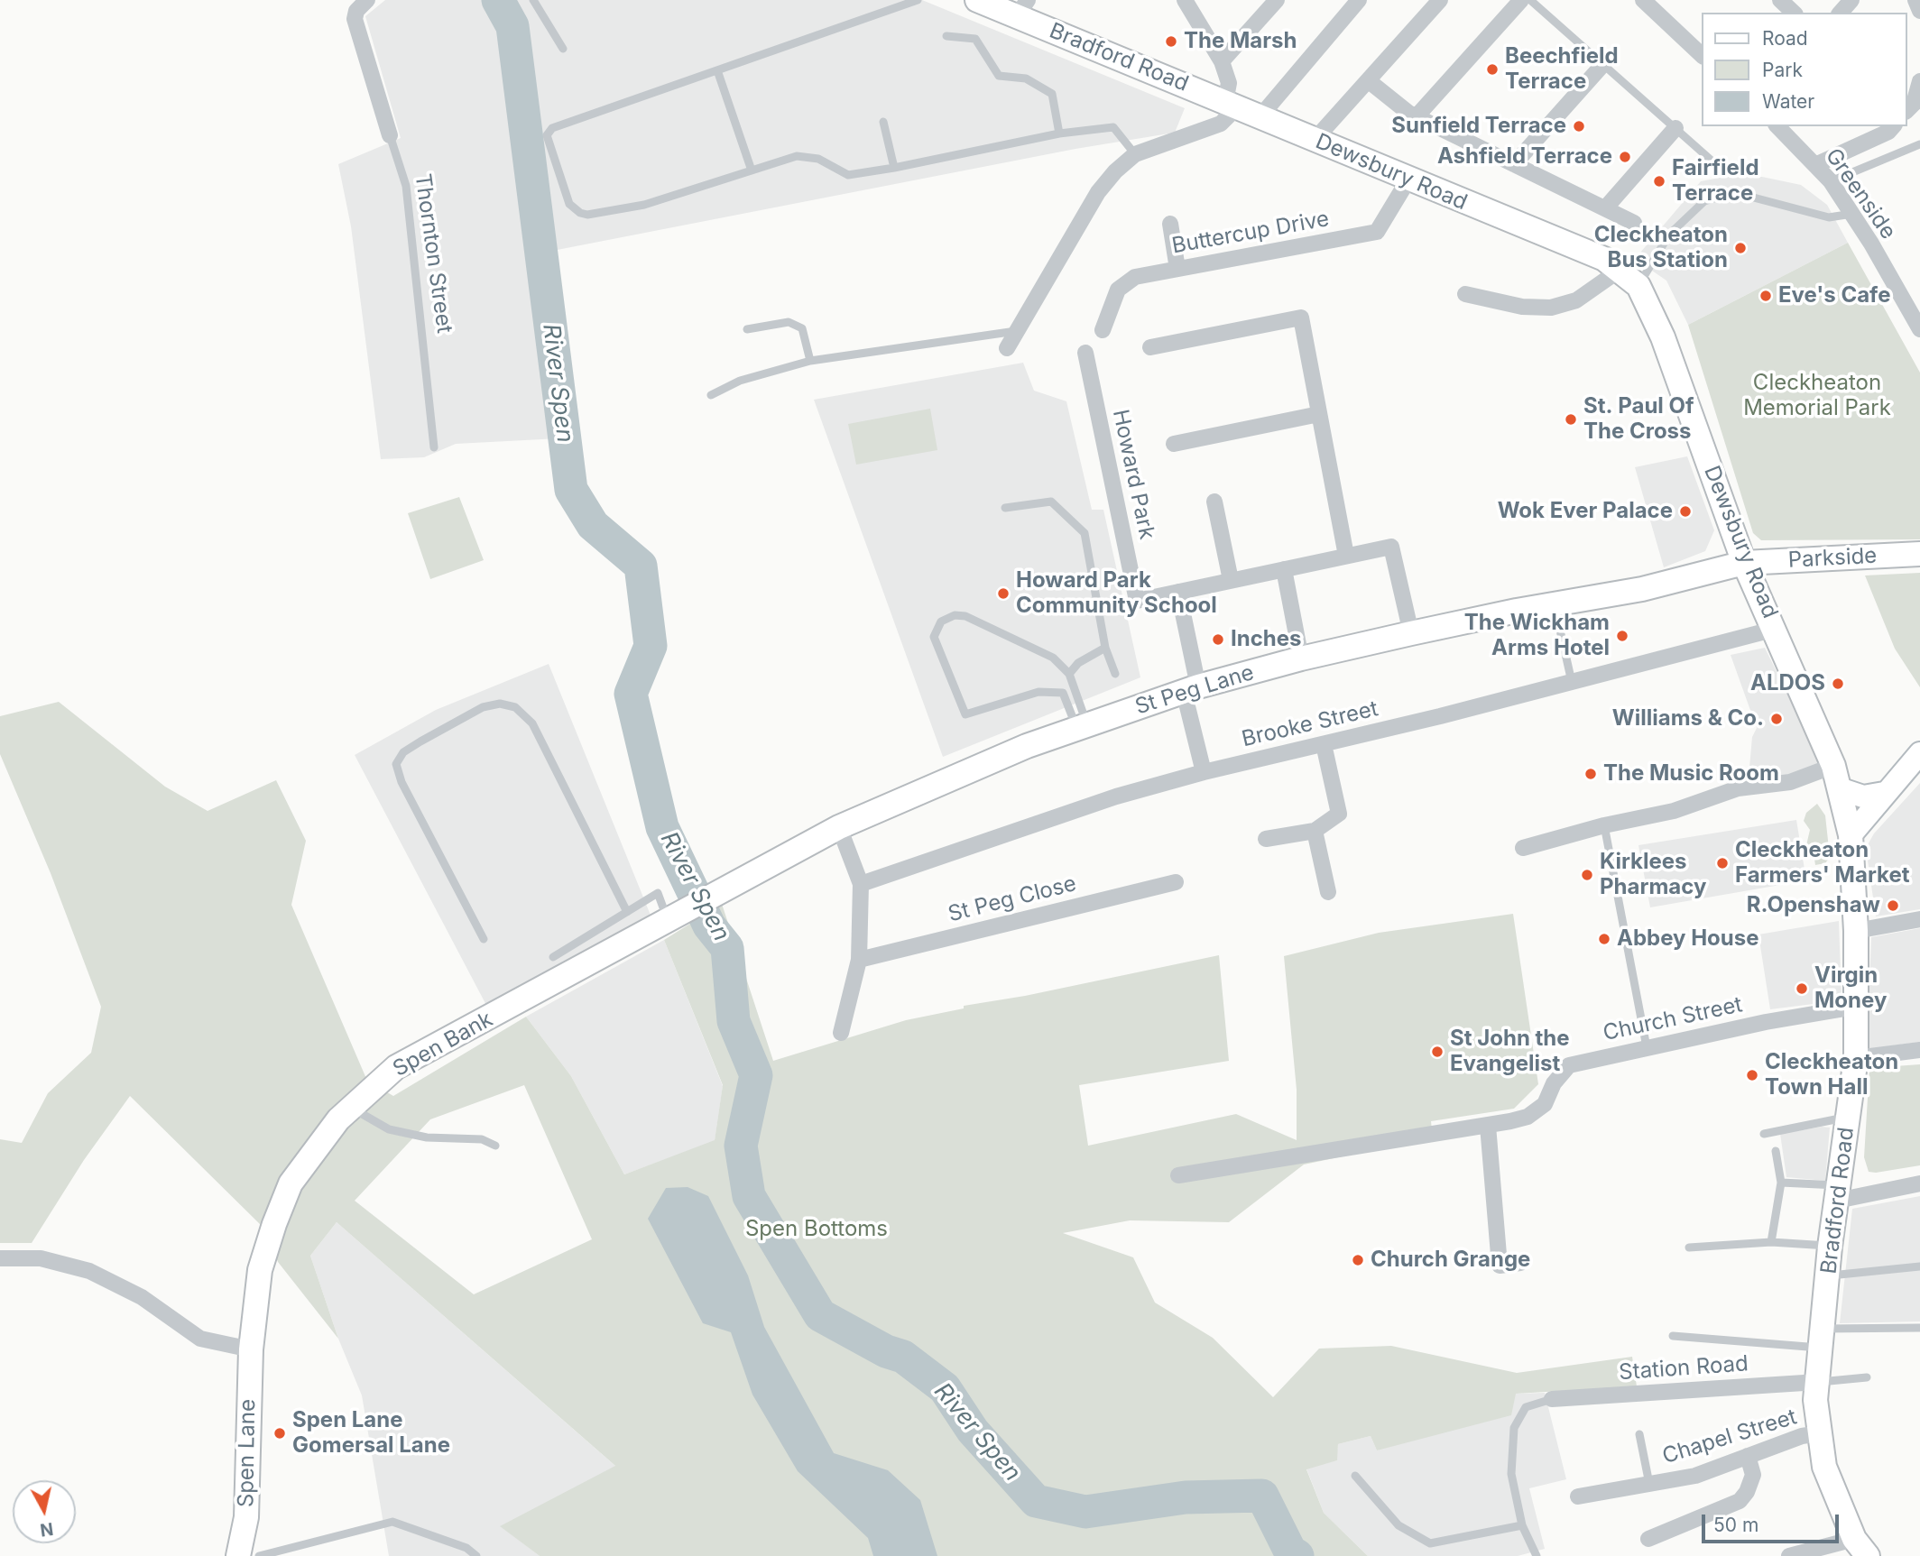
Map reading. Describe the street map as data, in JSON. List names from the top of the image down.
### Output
{
  "streets": {
    "main road": [
      "Bradford Road",
      "Dewsbury Road",
      "Parkside",
      "St Peg Lane",
      "Spen Bank",
      "Spen Lane"
    ],
    "street": [
      "Greenside",
      "Buttercup Drive",
      "Thornton Street",
      "Howard Park",
      "Brooke Street",
      "St Peg Close",
      "Church Street",
      "Station Road",
      "Chapel Street"
    ]
  },
  "crossings": [
    ["Bradford Road", "Dewsbury Road"],
    ["Bradford Road", "Church Street"],
    ["Bradford Road", "Station Road"],
    ["Bradford Road", "Chapel Street"],
    ["Dewsbury Road", "Buttercup Drive"],
    ["Dewsbury Road", "Parkside"],
    ["Dewsbury Road", "St Peg Lane"],
    ["Dewsbury Road", "Brooke Street"],
    ["Howard Park", "St Peg Lane"],
    ["Parkside", "St Peg Lane"],
    ["St Peg Lane", "Spen Bank"],
    ["Spen Bank", "Spen Lane"]
  ],
  "water": ["River Spen"],
  "parks": ["Cleckheaton Memorial Park", "Spen Bottoms"],
  "places": [
    "The Marsh",
    "Beechfield Terrace",
    "Sunfield Terrace",
    "Ashfield Terrace",
    "Fairfield Terrace",
    "Cleckheaton Bus Station",
    "Eve's Cafe",
    "St. Paul Of The Cross",
    "Wok Ever Palace",
    "Howard Park Community School",
    "The Wickham Arms Hotel",
    "Inches",
    "ALDOS",
    "Williams & Co.",
    "The Music Room",
    "Cleckheaton Farmers' Market",
    "Kirklees Pharmacy",
    "R.Openshaw",
    "Abbey House",
    "Virgin Money",
    "St John the Evangelist",
    "Cleckheaton Town Hall",
    "Church Grange",
    "Spen Lane Gomersal Lane"
  ],
  "legend": ["Road", "Park", "Water"],
  "scale_bar": "50 m",
  "north": "bottom"
}
